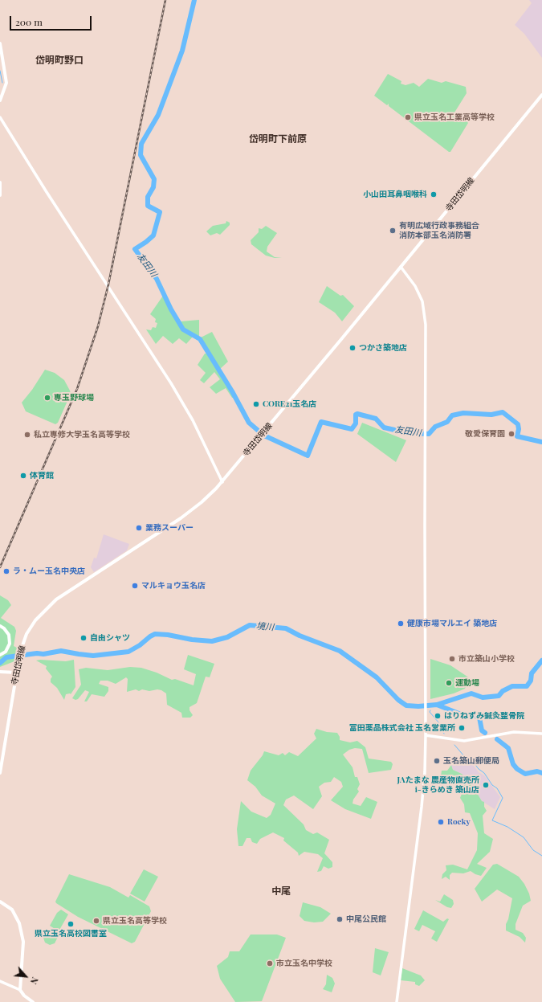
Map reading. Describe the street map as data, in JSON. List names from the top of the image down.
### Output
{
  "streets": {
    "main road": ["寺田岱明線"]
  },
  "districts": ["岱明町野口", "岱明町下前原", "中尾"],
  "water": ["友田川", "境川"],
  "places": [
    "県立玉名工業高等学校",
    "小山田耳鼻咽喉科",
    "有明広域行政事務組合 消防本部玉名消防署",
    "つかさ築地店",
    "専玉野球場",
    "CORE21玉名店",
    "敬愛保育園",
    "私立専修大学玉名高等学校",
    "体育館",
    "業務スーパー",
    "ラ・ムー玉名中央店",
    "マルキョウ玉名店",
    "健康市場マルエイ 築地店",
    "自由シャツ",
    "市立築山小学校",
    "運動場",
    "はりねずみ鍼灸整骨院",
    "富田薬品株式会社 玉名営業所",
    "玉名築山郵便局",
    "JAたまな 農産物直売所 i-きらめき 築山店",
    "Rocky",
    "中尾公民館",
    "県立玉名高等学校",
    "県立玉名高校図書室",
    "市立玉名中学校"
  ],
  "scale_bar": "200 m",
  "north": "bottom right"
}
